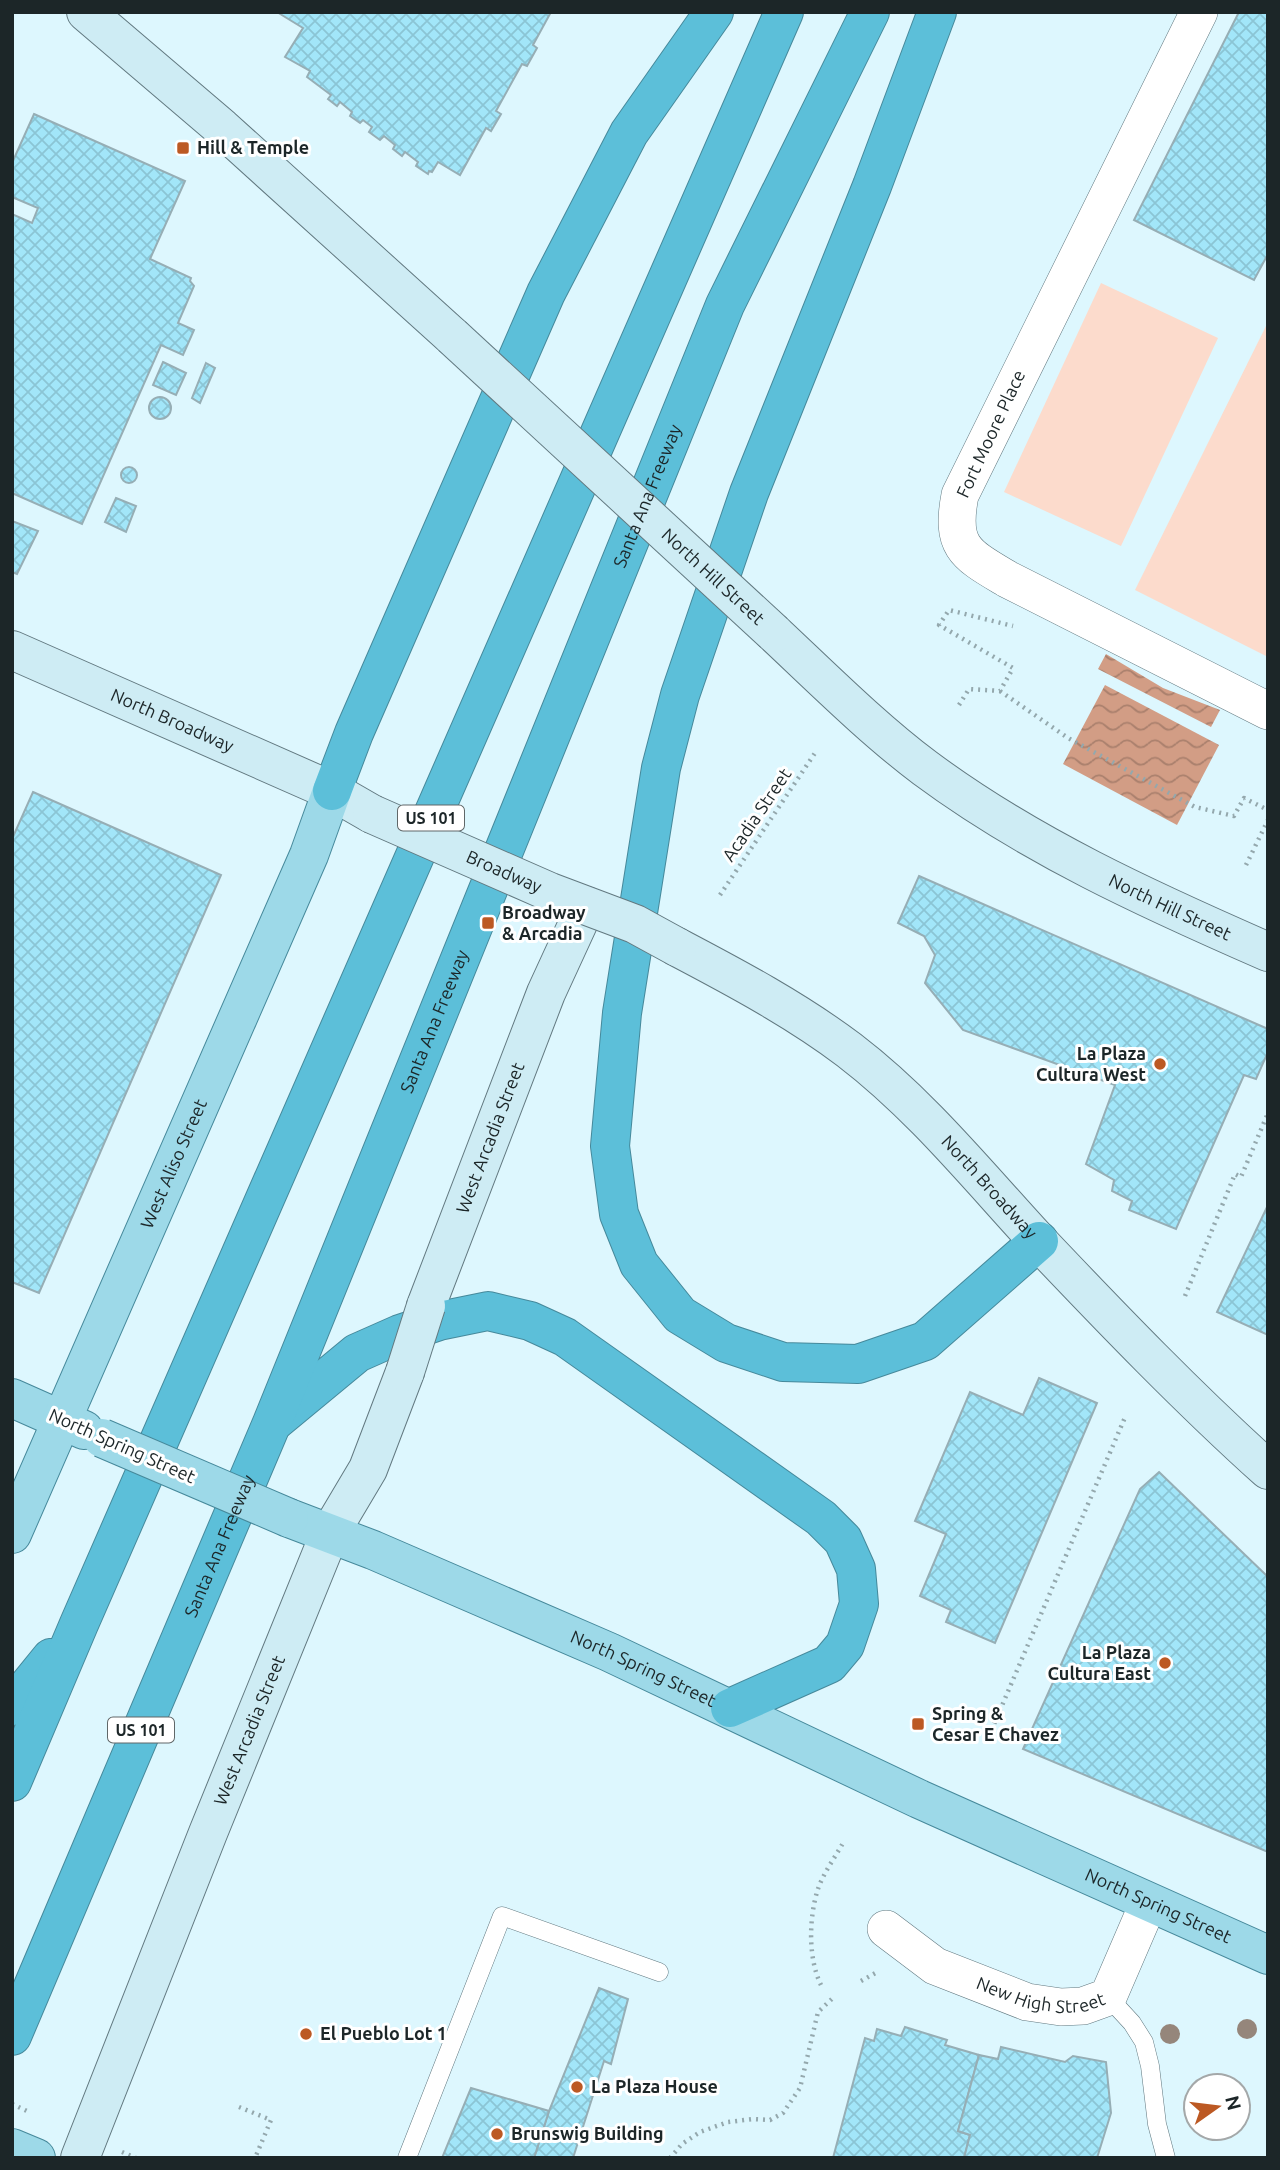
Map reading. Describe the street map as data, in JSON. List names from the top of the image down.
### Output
{
  "streets": {
    "highway": ["Santa Ana Freeway", "US 101"],
    "main road": [
      "North Hill Street",
      "North Broadway",
      "Broadway",
      "West Arcadia Street",
      "West Aliso Street",
      "North Spring Street"
    ],
    "street": ["Fort Moore Place", "New High Street"],
    "path": ["Acadia Street"]
  },
  "crossings": [
    ["North Broadway", "Broadway"],
    ["North Broadway", "West Aliso Street"],
    ["Broadway", "West Arcadia Street"],
    ["Broadway", "West Aliso Street"],
    ["West Arcadia Street", "North Spring Street"],
    ["West Aliso Street", "North Spring Street"],
    ["North Spring Street", "New High Street"]
  ],
  "places": {
    "transit": ["Hill & Temple", "Broadway & Arcadia", "Spring & Cesar E Chavez"],
    "other": [
      "La Plaza Cultura West",
      "La Plaza Cultura East",
      "El Pueblo Lot 1",
      "La Plaza House",
      "Brunswig Building"
    ]
  },
  "north": "right"
}
